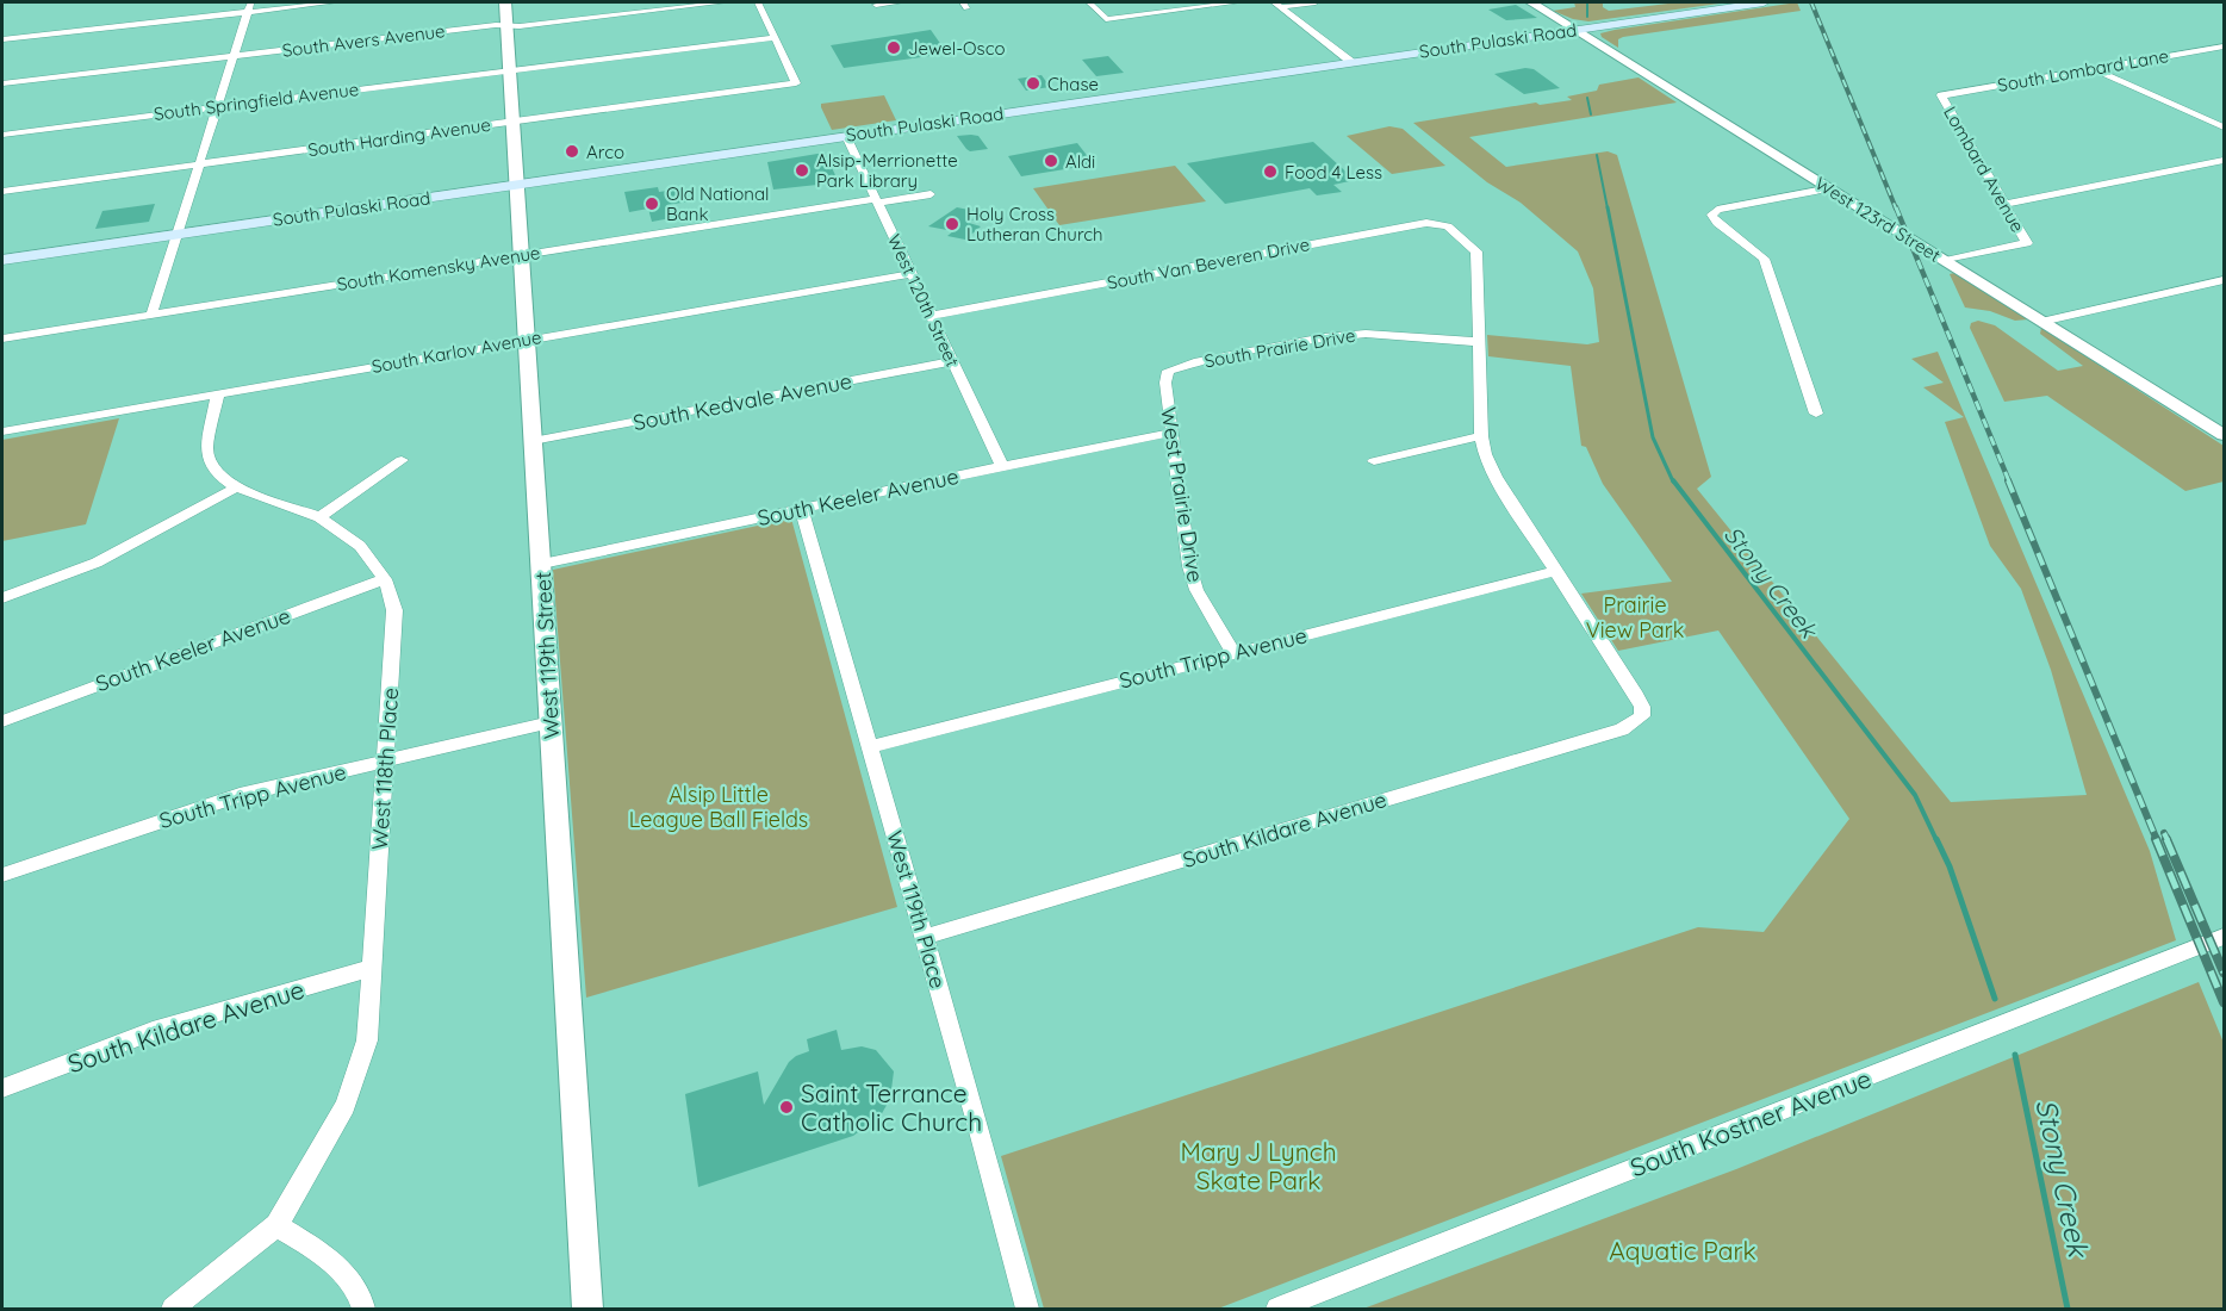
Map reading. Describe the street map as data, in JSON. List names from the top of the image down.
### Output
{
  "streets": {
    "main road": ["South Pulaski Road"],
    "street": [
      "South Avers Avenue",
      "South Lombard Lane",
      "South Springfield Avenue",
      "South Harding Avenue",
      "Lombard Avenue",
      "West 123rd Street",
      "South Van Beveren Drive",
      "South Komensky Avenue",
      "West 120th Street",
      "South Prairie Drive",
      "South Karlov Avenue",
      "South Kedvale Avenue",
      "West Prairie Drive",
      "South Keeler Avenue",
      "West 119th Street",
      "South Tripp Avenue",
      "West 118th Place",
      "South Kildare Avenue",
      "West 119th Place",
      "South Kostner Avenue"
    ]
  },
  "crossings": [
    ["South Avers Avenue", "West 119th Street"],
    ["South Pulaski Road", "West 123rd Street"],
    ["South Pulaski Road", "West 120th Street"],
    ["South Pulaski Road", "West 119th Street"],
    ["South Lombard Lane", "Lombard Avenue"],
    ["South Springfield Avenue", "South Harding Avenue"],
    ["South Springfield Avenue", "West 119th Street"],
    ["South Harding Avenue", "West 119th Street"],
    ["Lombard Avenue", "West 123rd Street"],
    ["South Van Beveren Drive", "West 120th Street"],
    ["South Van Beveren Drive", "South Prairie Drive"],
    ["South Komensky Avenue", "West 120th Street"],
    ["South Komensky Avenue", "West 119th Street"],
    ["West 120th Street", "South Karlov Avenue"],
    ["West 120th Street", "South Kedvale Avenue"],
    ["West 120th Street", "South Keeler Avenue"],
    ["South Prairie Drive", "West Prairie Drive"],
    ["South Karlov Avenue", "West 119th Street"],
    ["South Karlov Avenue", "West 118th Place"],
    ["South Kedvale Avenue", "West 119th Street"],
    ["West Prairie Drive", "South Keeler Avenue"],
    ["West Prairie Drive", "South Tripp Avenue"],
    ["South Keeler Avenue", "West 119th Street"],
    ["South Keeler Avenue", "West 118th Place"],
    ["South Keeler Avenue", "West 119th Place"],
    ["West 119th Street", "South Tripp Avenue"],
    ["South Tripp Avenue", "West 118th Place"],
    ["South Tripp Avenue", "South Kildare Avenue"],
    ["South Tripp Avenue", "West 119th Place"],
    ["West 118th Place", "South Kildare Avenue"],
    ["South Kildare Avenue", "West 119th Place"]
  ],
  "water": ["Stony Creek"],
  "parks": [
    "Prairie View Park",
    "Alsip Little League Ball Fields",
    "Mary J Lynch Skate Park",
    "Aquatic Park"
  ],
  "places": [
    "Jewel-Osco",
    "Chase",
    "Arco",
    "Aldi",
    "Alsip-Merrionette Park Library",
    "Food 4 Less",
    "Old National Bank",
    "Holy Cross Lutheran Church",
    "Saint Terrance Catholic Church"
  ]
}
